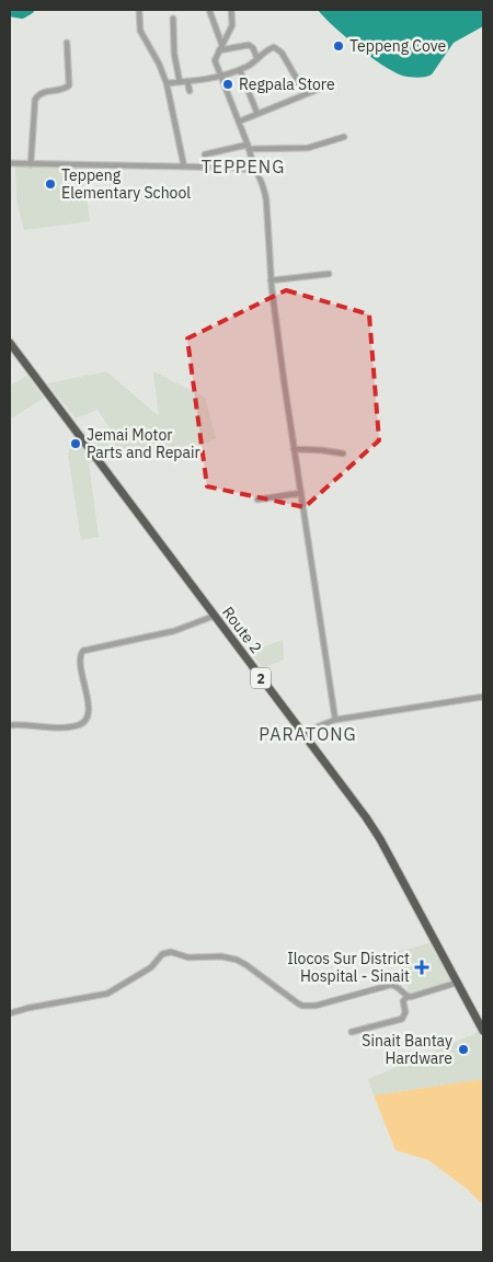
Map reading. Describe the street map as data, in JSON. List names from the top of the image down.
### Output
{
  "streets": {
    "highway": ["Route 2", "2"]
  },
  "districts": ["TEPPENG", "PARATONG"],
  "places": {
    "other": [
      "Teppeng Cove",
      "Regpala Store",
      "Teppeng Elementary School",
      "Jemai Motor Parts and Repair",
      "Sinait Bantay Hardware"
    ],
    "health": ["Ilocos Sur District Hospital - Sinait"]
  }
}
